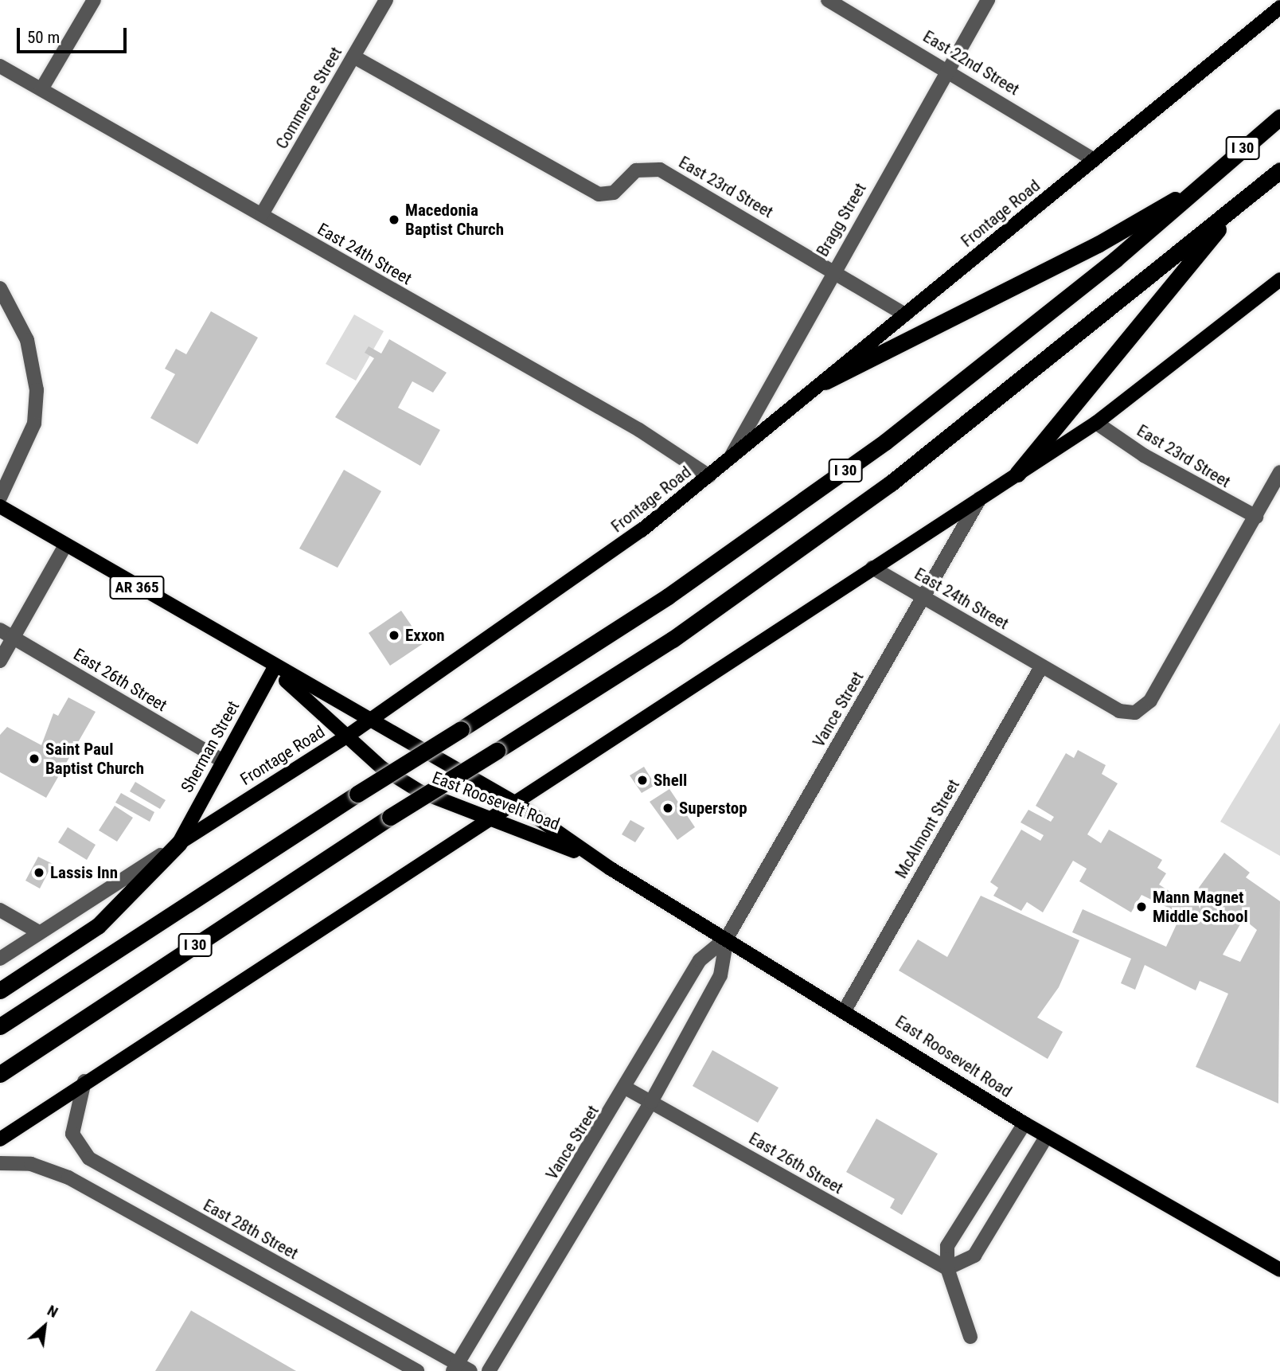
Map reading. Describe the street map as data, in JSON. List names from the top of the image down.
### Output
{
  "streets": {
    "highway": ["I 30"],
    "main road": [
      "Frontage Road",
      "AR 365",
      "Sherman Street",
      "East Roosevelt Road"
    ],
    "street": [
      "East 22nd Street",
      "Commerce Street",
      "East 23rd Street",
      "Bragg Street",
      "East 24th Street",
      "East 26th Street",
      "Vance Street",
      "McAlmont Street",
      "East 28th Street"
    ]
  },
  "crossings": [
    ["East 22nd Street", "Frontage Road"],
    ["East 22nd Street", "Bragg Street"],
    ["Commerce Street", "East 23rd Street"],
    ["Commerce Street", "East 24th Street"],
    ["East 23rd Street", "Frontage Road"],
    ["East 23rd Street", "Bragg Street"],
    ["Frontage Road", "Bragg Street"],
    ["Frontage Road", "East 24th Street"],
    ["Frontage Road", "Sherman Street"],
    ["Frontage Road", "East Roosevelt Road"],
    ["East 24th Street", "Vance Street"],
    ["East 24th Street", "McAlmont Street"],
    ["East 26th Street", "Vance Street"],
    ["East 26th Street", "Sherman Street"],
    ["Vance Street", "East Roosevelt Road"],
    ["Vance Street", "East 28th Street"],
    ["Sherman Street", "East Roosevelt Road"],
    ["East Roosevelt Road", "McAlmont Street"]
  ],
  "places": [
    "Macedonia Baptist Church",
    "Exxon",
    "Saint Paul Baptist Church",
    "Shell",
    "Superstop",
    "Lassis Inn",
    "Mann Magnet Middle School"
  ],
  "scale_bar": "50 m",
  "north": "top right"
}
